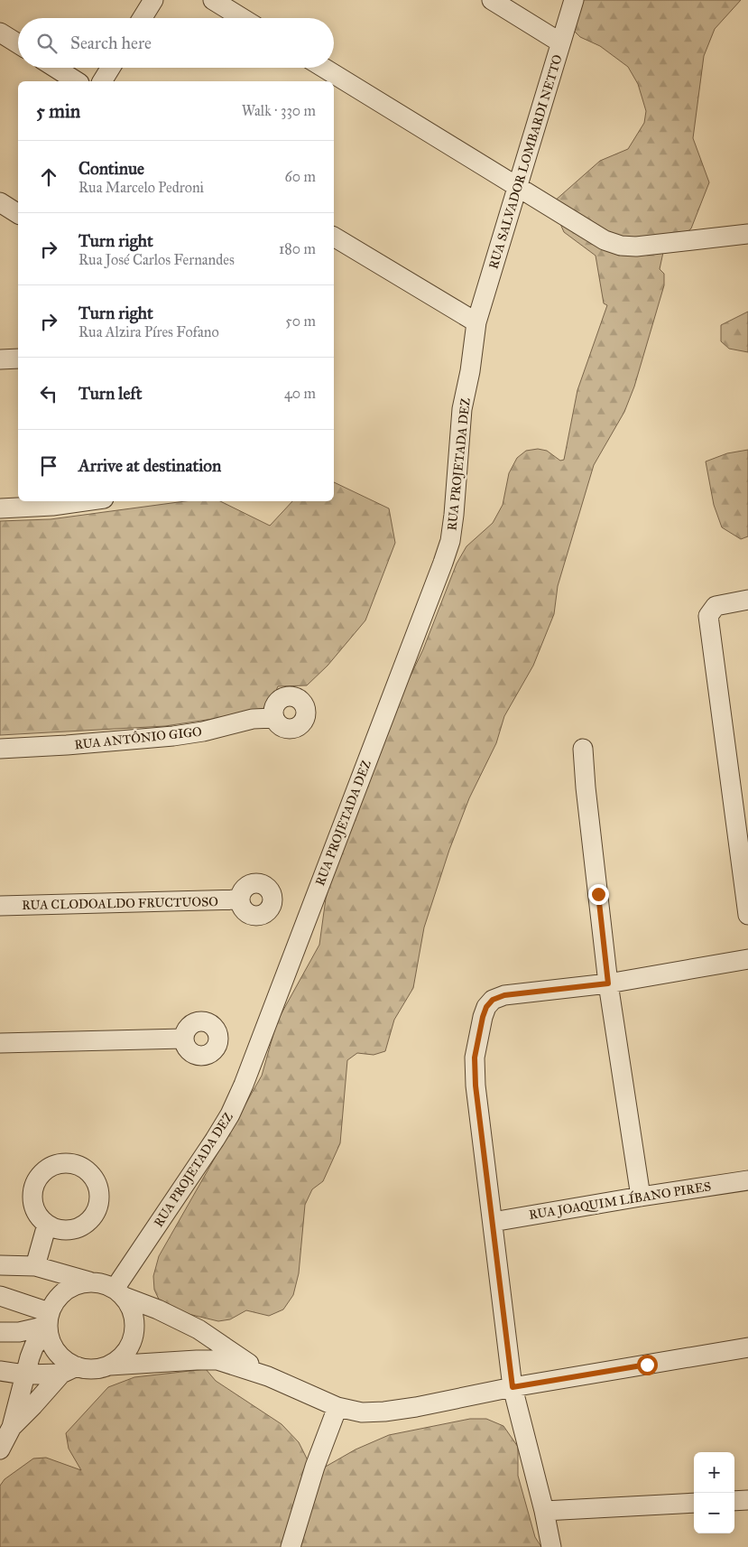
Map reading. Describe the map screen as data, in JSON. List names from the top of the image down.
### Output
{
  "streets": {
    "street": [
      "RUA SALVADOR LOMBARDI NETTO",
      "RUA PROJETADA DEZ",
      "RUA ANTÔNIO GIGO",
      "RUA CLODOALDO FRUCTUOSO",
      "RUA JOAQUIM LÍBANO PIRES"
    ]
  },
  "crossings": [
    ["RUA SALVADOR LOMBARDI NETTO", "RUA PROJETADA DEZ"]
  ],
  "page": {
    "search": "Search here",
    "heading": ["5 min", "Walk · 330 m"],
    "list": [
      ["Continue", "Rua Marcelo Pedroni", "60 m"],
      ["Turn right", "Rua José Carlos Fernandes", "180 m"],
      ["Turn right", "Rua Alzira Píres Fofano", "50 m"],
      ["Turn left", "40 m"],
      "Arrive at destination"
    ],
    "map_buttons": ["+", "−"]
  }
}
